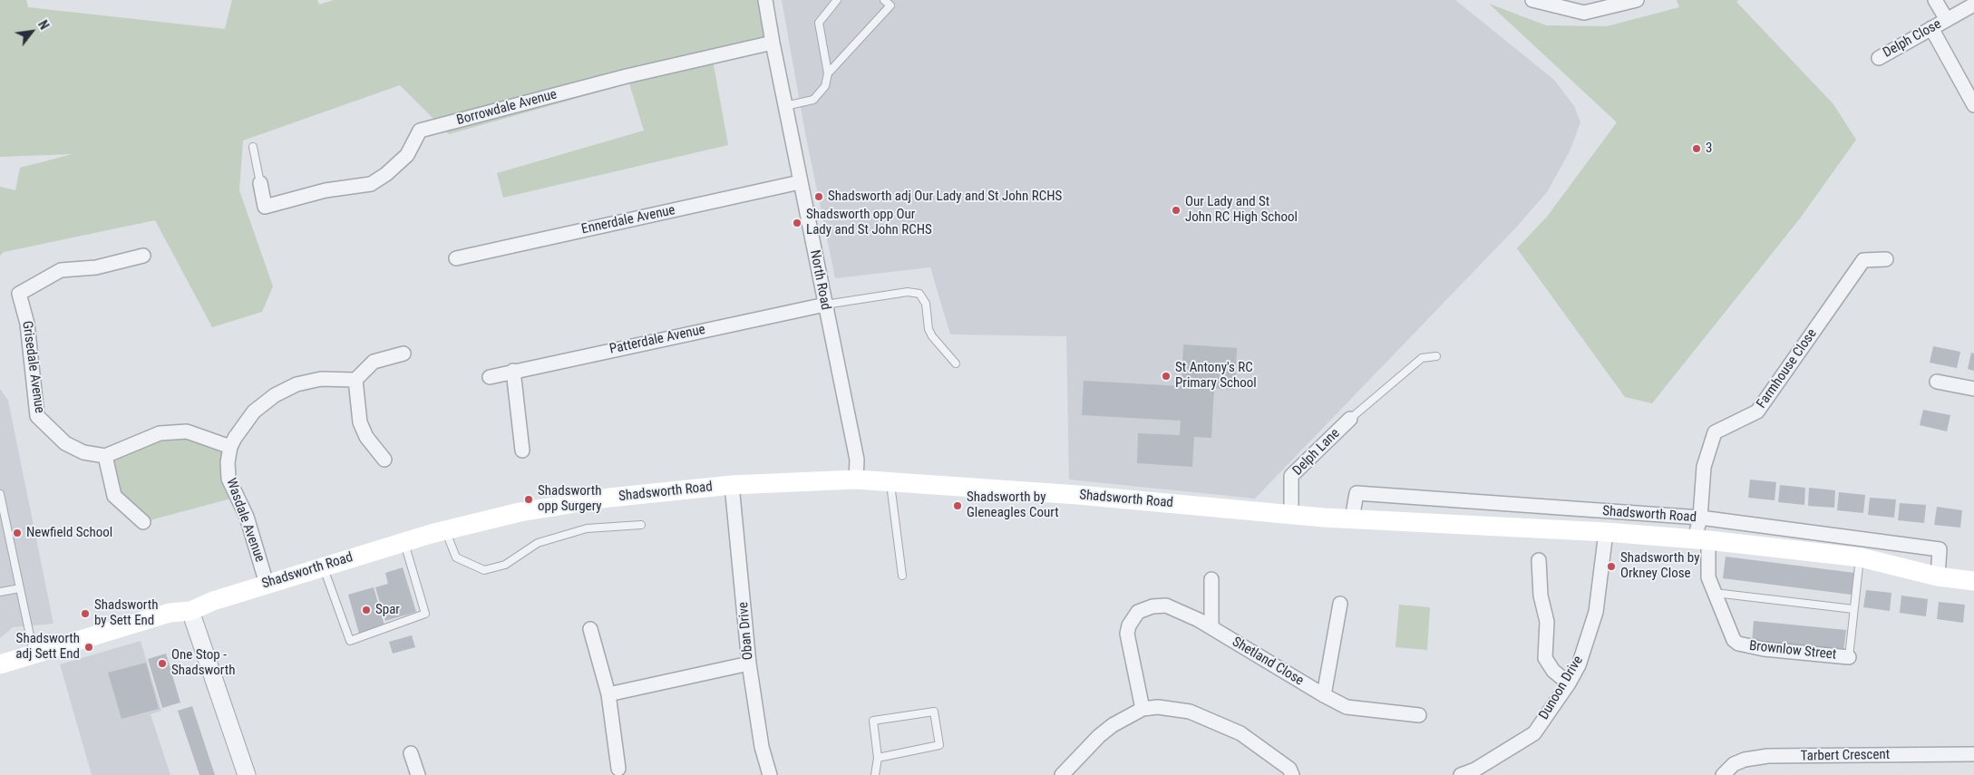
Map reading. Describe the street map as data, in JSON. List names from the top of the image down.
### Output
{
  "streets": {
    "main road": ["Shadsworth Road"],
    "street": [
      "Delph Close",
      "Borrowdale Avenue",
      "Ennerdale Avenue",
      "North Road",
      "Patterdale Avenue",
      "Grisedale Avenue",
      "Farmhouse Close",
      "Delph Lane",
      "Wasdale Avenue",
      "Oban Drive",
      "Brownlow Street",
      "Shetland Close",
      "Dunoon Drive",
      "Tarbert Crescent"
    ]
  },
  "crossings": [
    ["Borrowdale Avenue", "North Road"],
    ["Ennerdale Avenue", "North Road"],
    ["North Road", "Patterdale Avenue"],
    ["North Road", "Shadsworth Road"],
    ["Farmhouse Close", "Shadsworth Road"],
    ["Farmhouse Close", "Brownlow Street"],
    ["Delph Lane", "Shadsworth Road"],
    ["Shadsworth Road", "Wasdale Avenue"],
    ["Shadsworth Road", "Oban Drive"],
    ["Shadsworth Road", "Brownlow Street"],
    ["Shadsworth Road", "Dunoon Drive"]
  ],
  "places": [
    "3",
    "Shadsworth adj Our Lady and St John RCHS",
    "Our Lady and St John RC High School",
    "Shadsworth opp Our Lady and St John RCHS",
    "St Antony's RC Primary School",
    "Shadsworth opp Surgery",
    "Shadsworth by Gleneagles Court",
    "Newfield School",
    "Shadsworth by Orkney Close",
    "Spar",
    "Shadsworth by Sett End",
    "Shadsworth adj Sett End",
    "One Stop - Shadsworth"
  ],
  "north": "top right"
}
